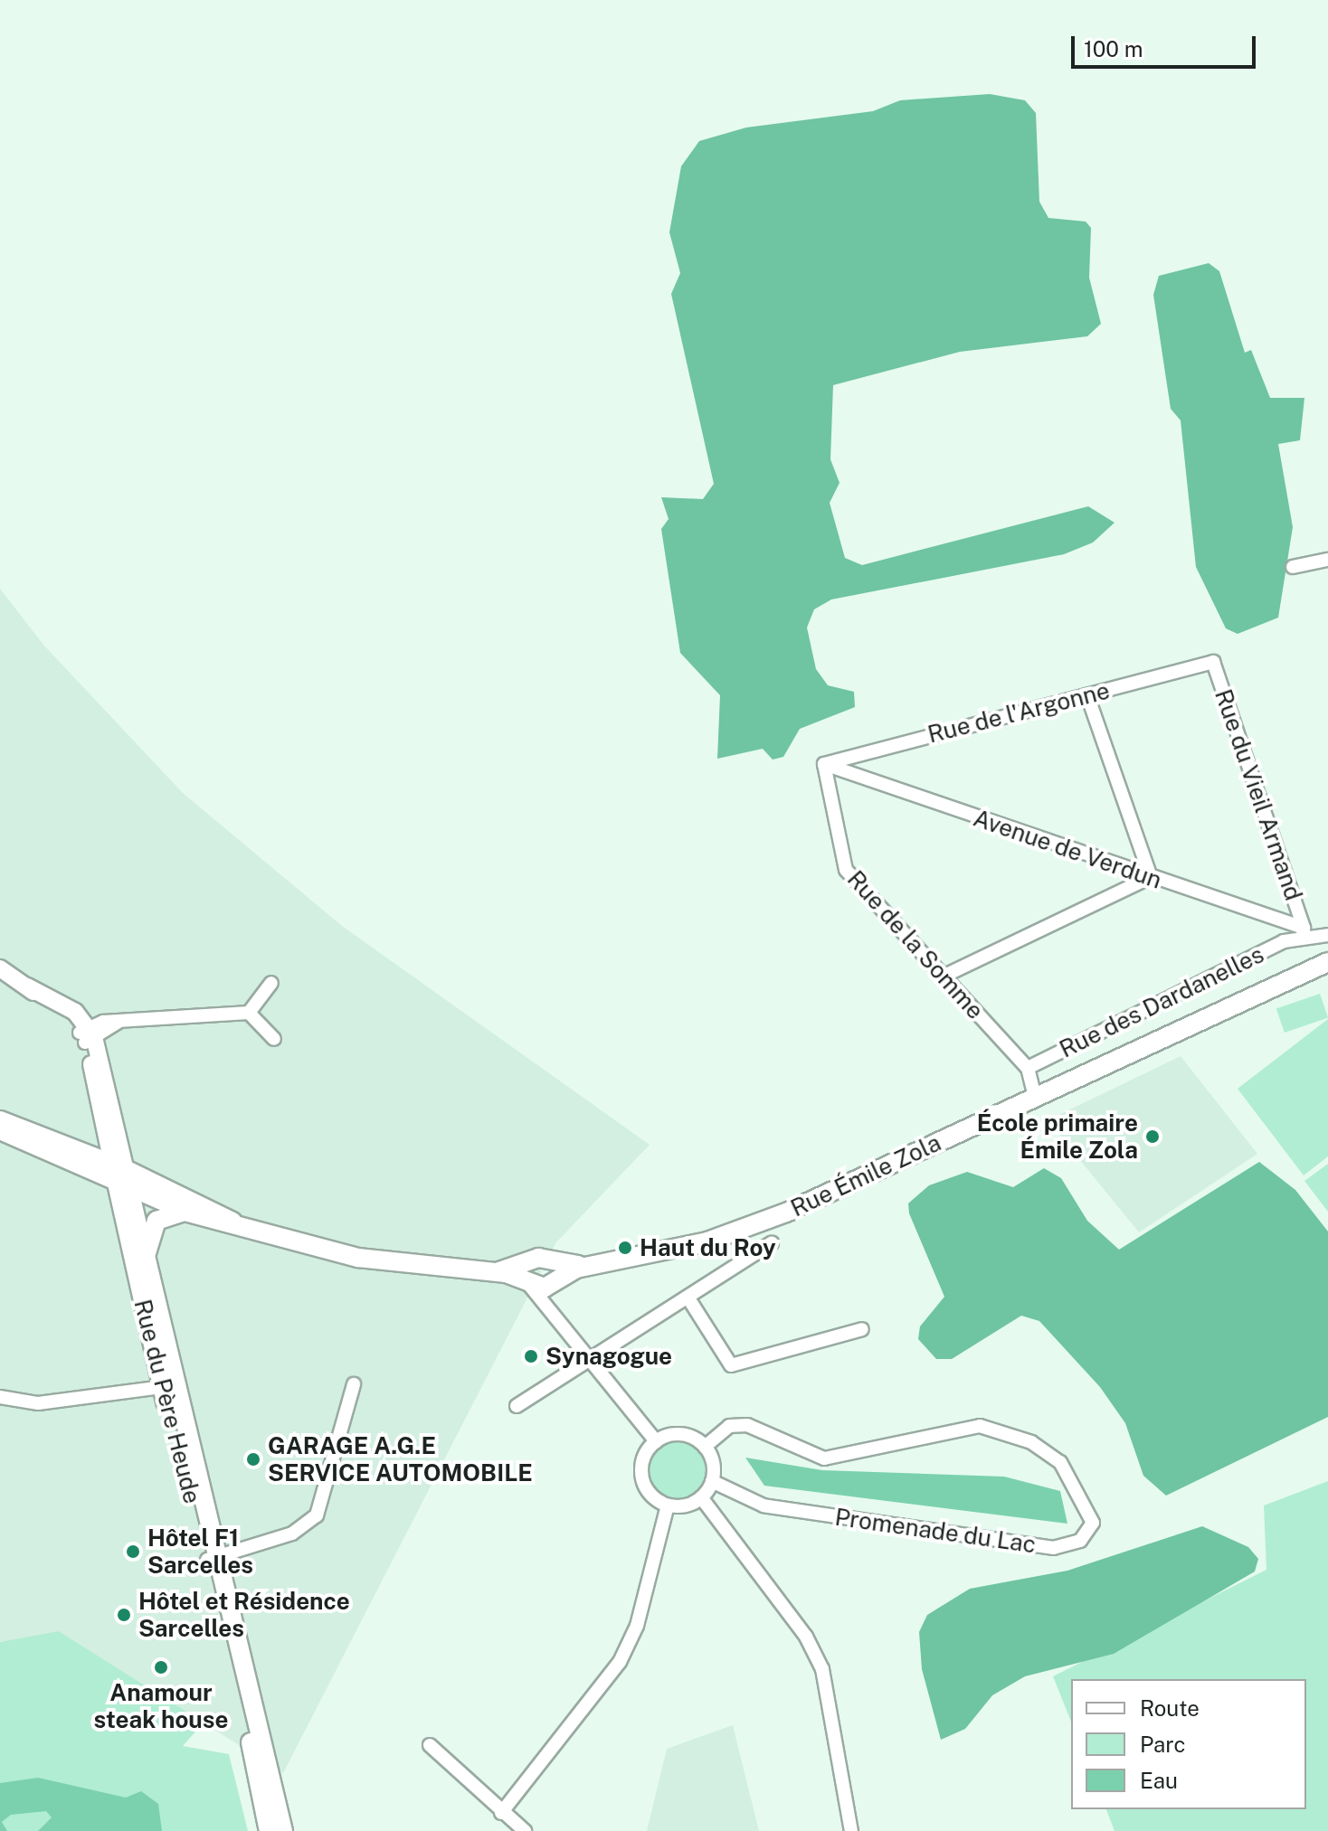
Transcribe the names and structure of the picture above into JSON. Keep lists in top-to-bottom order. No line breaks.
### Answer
{"streets":{"main road":["Rue Émile Zola","Rue du Père Heude"],"street":["Rue de l'Argonne","Rue du Vieil Armand","Avenue de Verdun","Rue de la Somme","Rue des Dardanelles","Promenade du Lac"]},"crossings":[["Rue de l'Argonne","Rue du Vieil Armand"],["Rue de l'Argonne","Avenue de Verdun"],["Rue de l'Argonne","Rue de la Somme"],["Rue du Vieil Armand","Avenue de Verdun"],["Rue du Vieil Armand","Rue des Dardanelles"],["Avenue de Verdun","Rue de la Somme"],["Avenue de Verdun","Rue des Dardanelles"],["Rue de la Somme","Rue des Dardanelles"]],"places":["École primaire Émile Zola","Haut du Roy","Synagogue","GARAGE A.G.E SERVICE AUTOMOBILE","Hôtel F1 Sarcelles","Hôtel et Résidence Sarcelles","Anamour steak house"],"legend":["Route","Parc","Eau"],"scale_bar":"100 m"}
